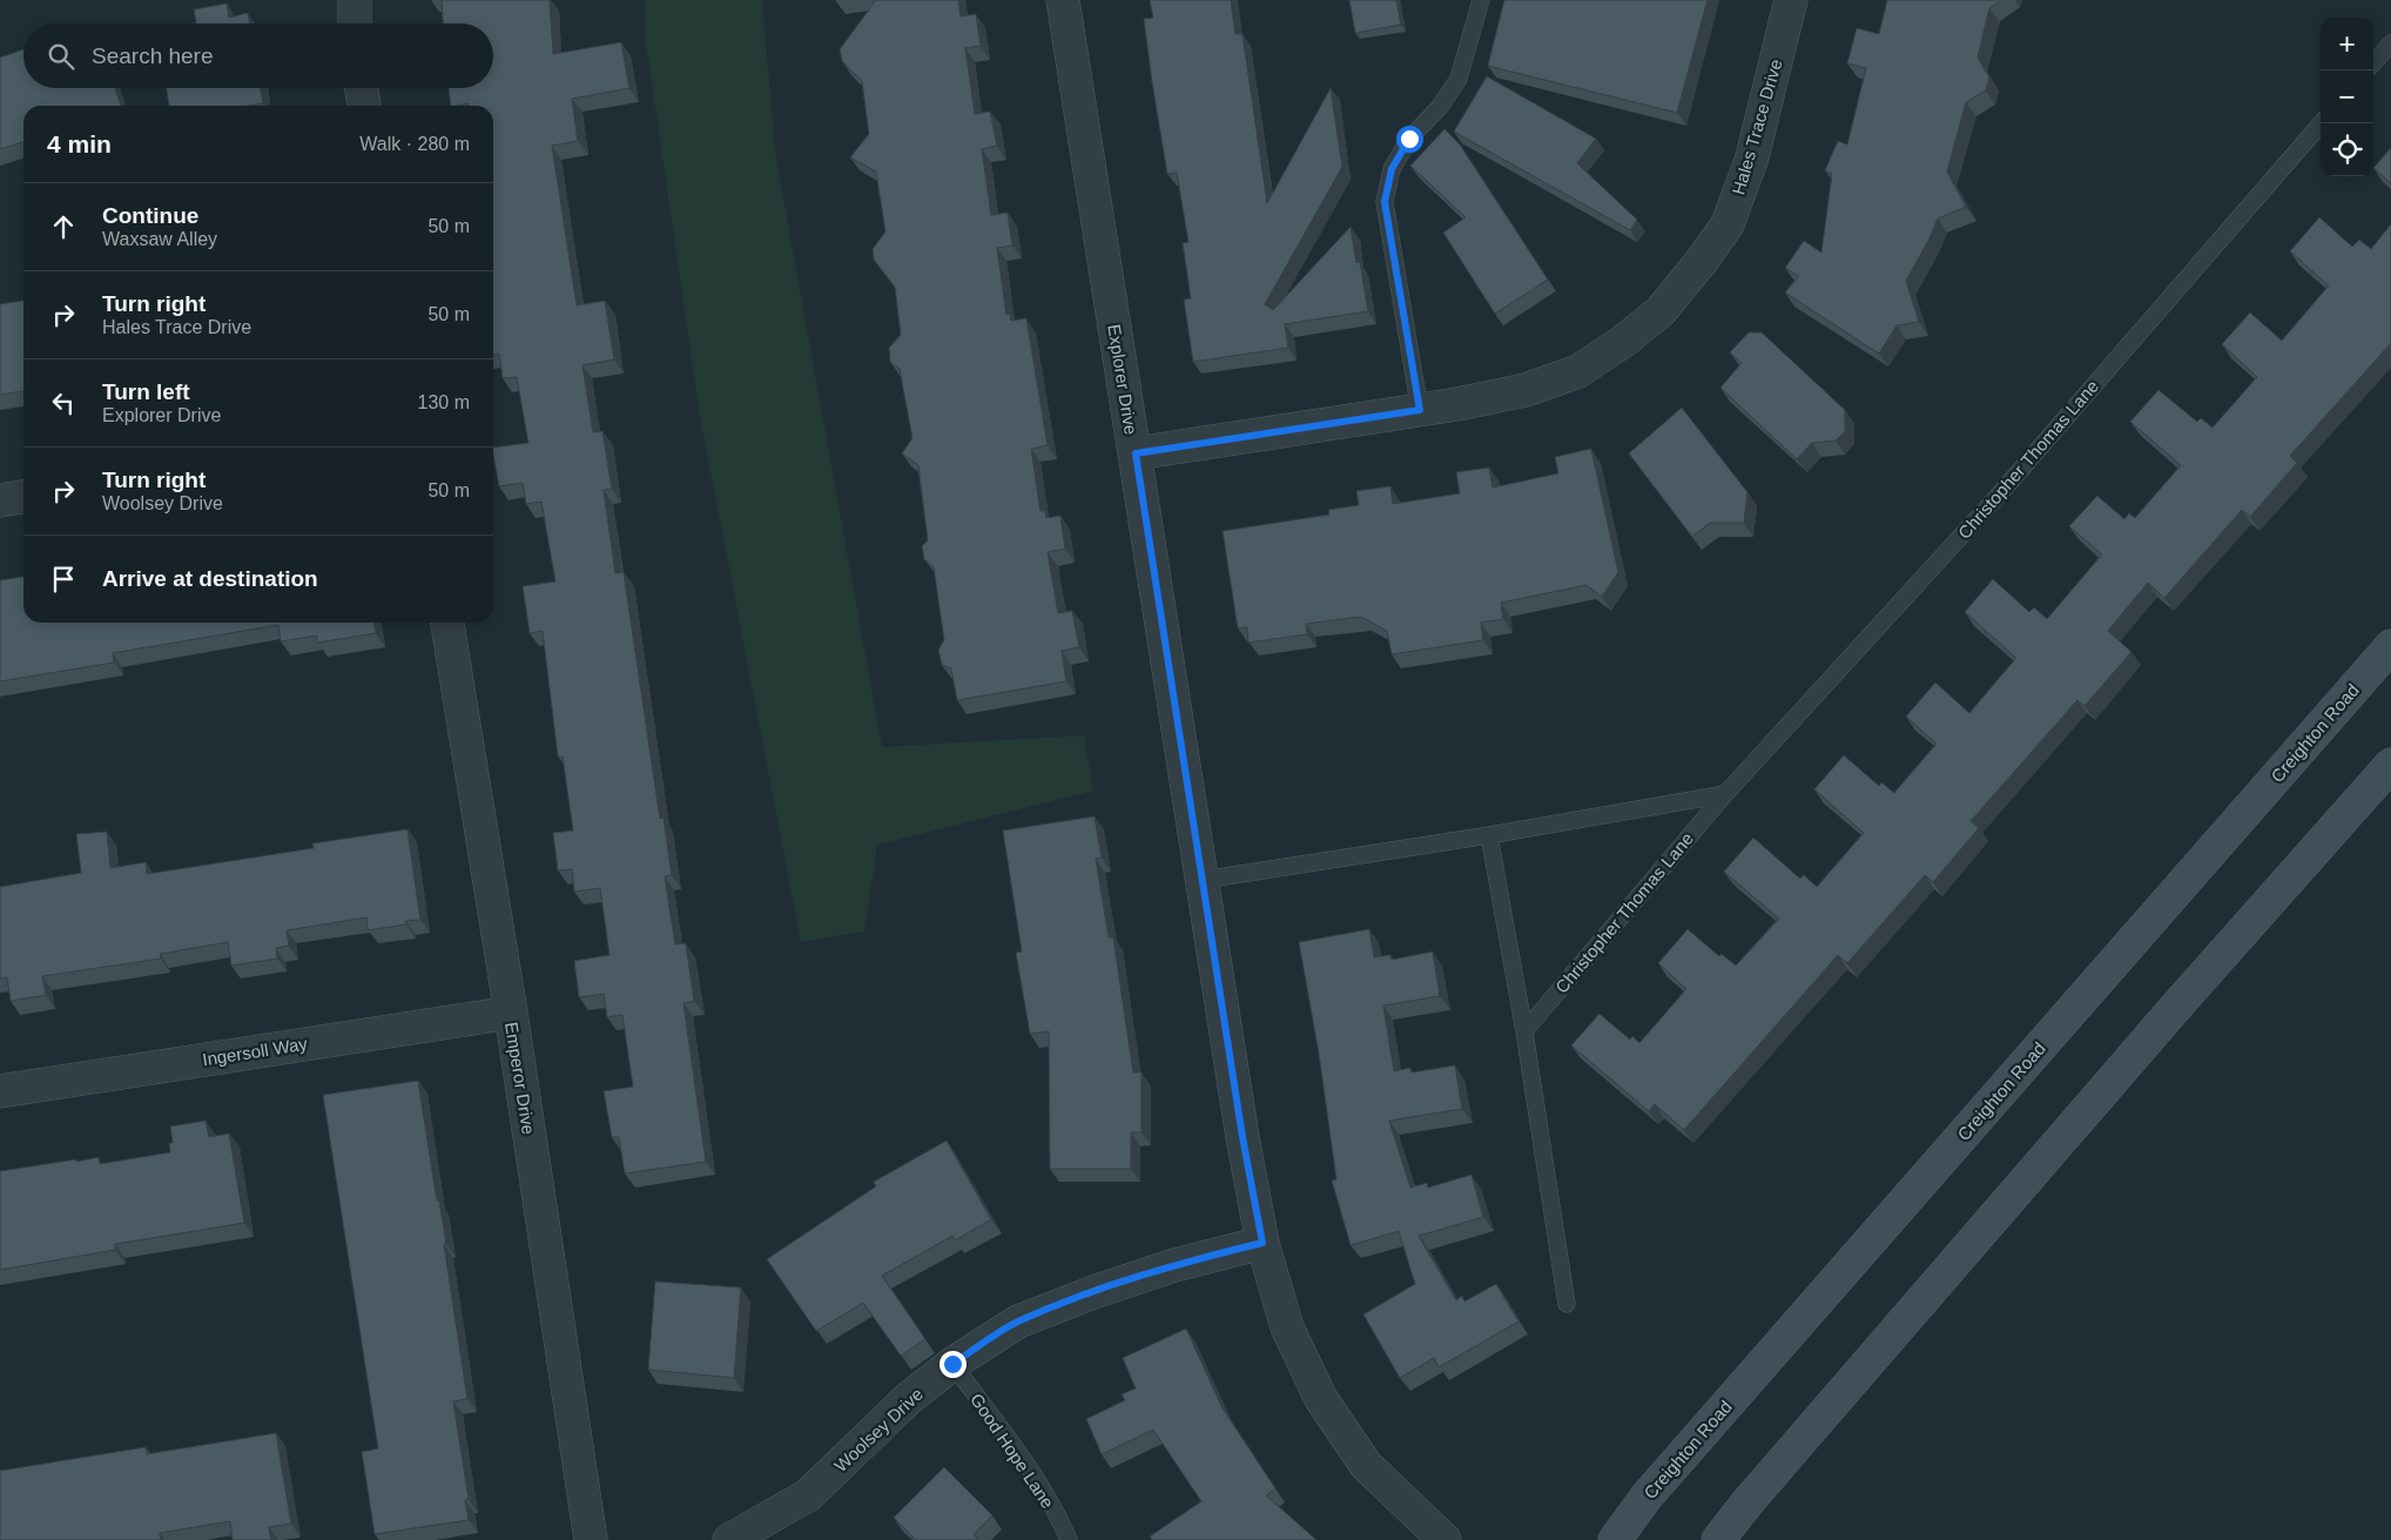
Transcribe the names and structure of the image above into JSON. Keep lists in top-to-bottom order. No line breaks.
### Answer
{"streets":{"street":["Hales Trace Drive","Explorer Drive","Creighton Road","Ingersoll Way","Emperor Drive","Woolsey Drive"],"lane":["Christopher Thomas Lane","Good Hope Lane"]},"crossings":[["Hales Trace Drive","Explorer Drive"],["Explorer Drive","Christopher Thomas Lane"],["Explorer Drive","Woolsey Drive"],["Ingersoll Way","Emperor Drive"],["Woolsey Drive","Good Hope Lane"]],"page":{"map_buttons":["+","−"],"search":"Search here","heading":["4 min","Walk · 280 m"],"list":[["Continue","Waxsaw Alley","50 m"],["Turn right","Hales Trace Drive","50 m"],["Turn left","Explorer Drive","130 m"],["Turn right","Woolsey Drive","50 m"],"Arrive at destination"]}}
